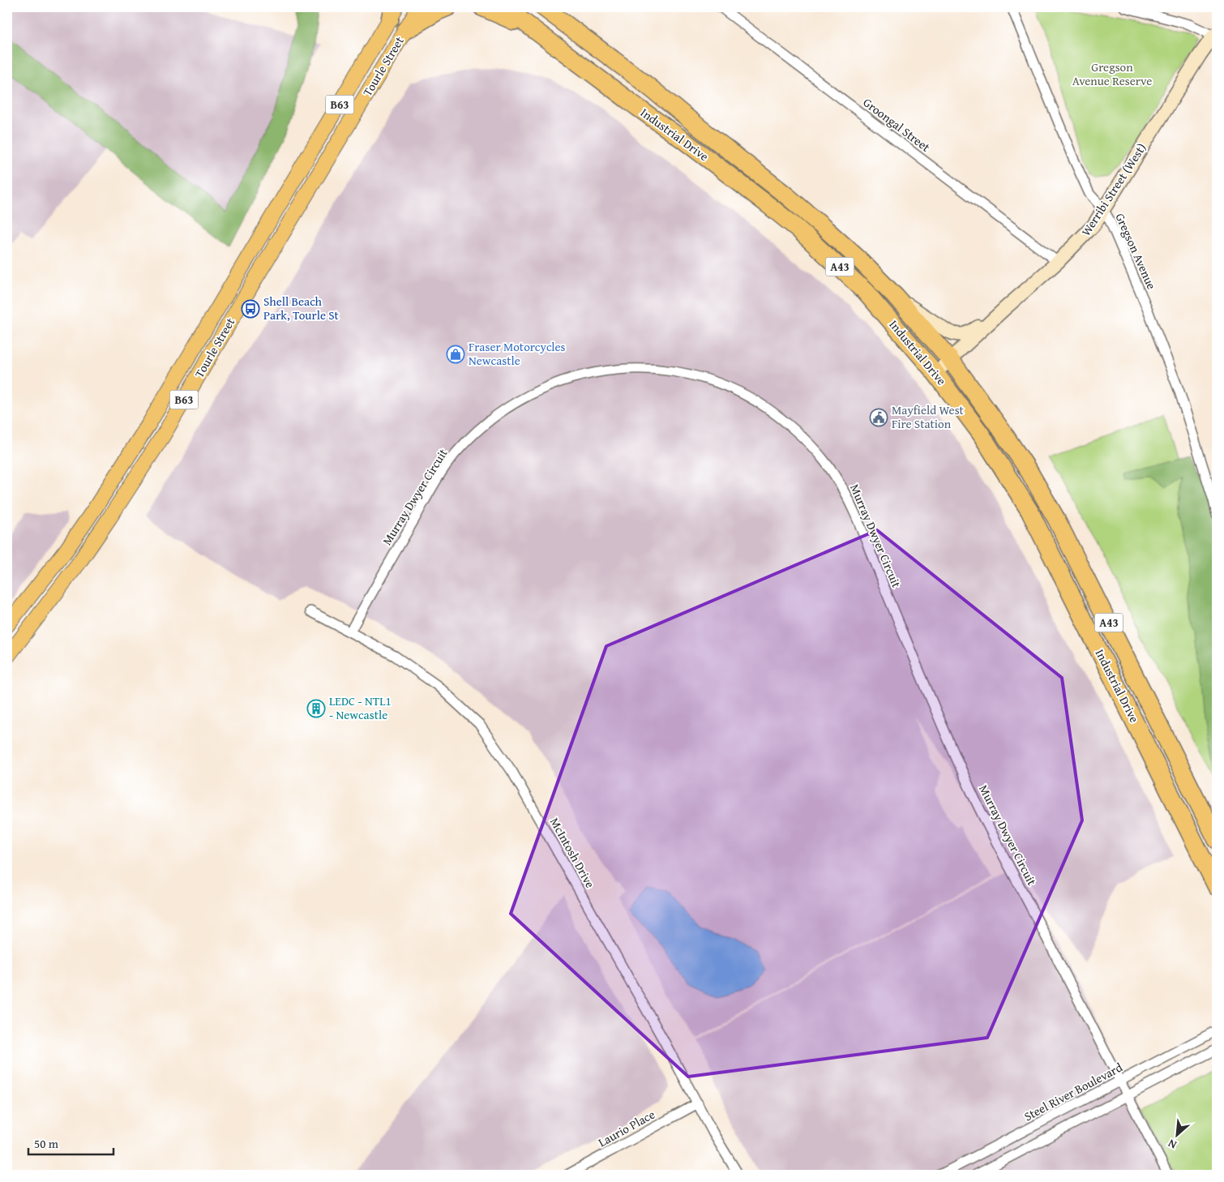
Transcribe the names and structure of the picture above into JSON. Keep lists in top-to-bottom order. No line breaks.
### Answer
{"streets":{"highway":["Industrial Drive","A43"],"main road":["Tourle Street","B63","Werribi Street (West)"],"street":["Groongal Street","Gregson Avenue","Murray Dwyer Circuit","McIntosh Drive","Steel River Boulevard","Laurio Place"]},"crossings":[["Groongal Street","Werribi Street (West)"],["Industrial Drive","Werribi Street (West)"],["Werribi Street (West)","Gregson Avenue"],["Murray Dwyer Circuit","McIntosh Drive"],["Murray Dwyer Circuit","Steel River Boulevard"],["McIntosh Drive","Laurio Place"]],"parks":["Gregson Avenue Reserve"],"places":{"bus stop":["Shell Beach Park, Tourle St"],"shop":["Fraser Motorcycles Newcastle"],"public building":["Mayfield West Fire Station"],"building":["LEDC - NTL1 - Newcastle"]},"scale_bar":"50 m","north":"bottom left"}
